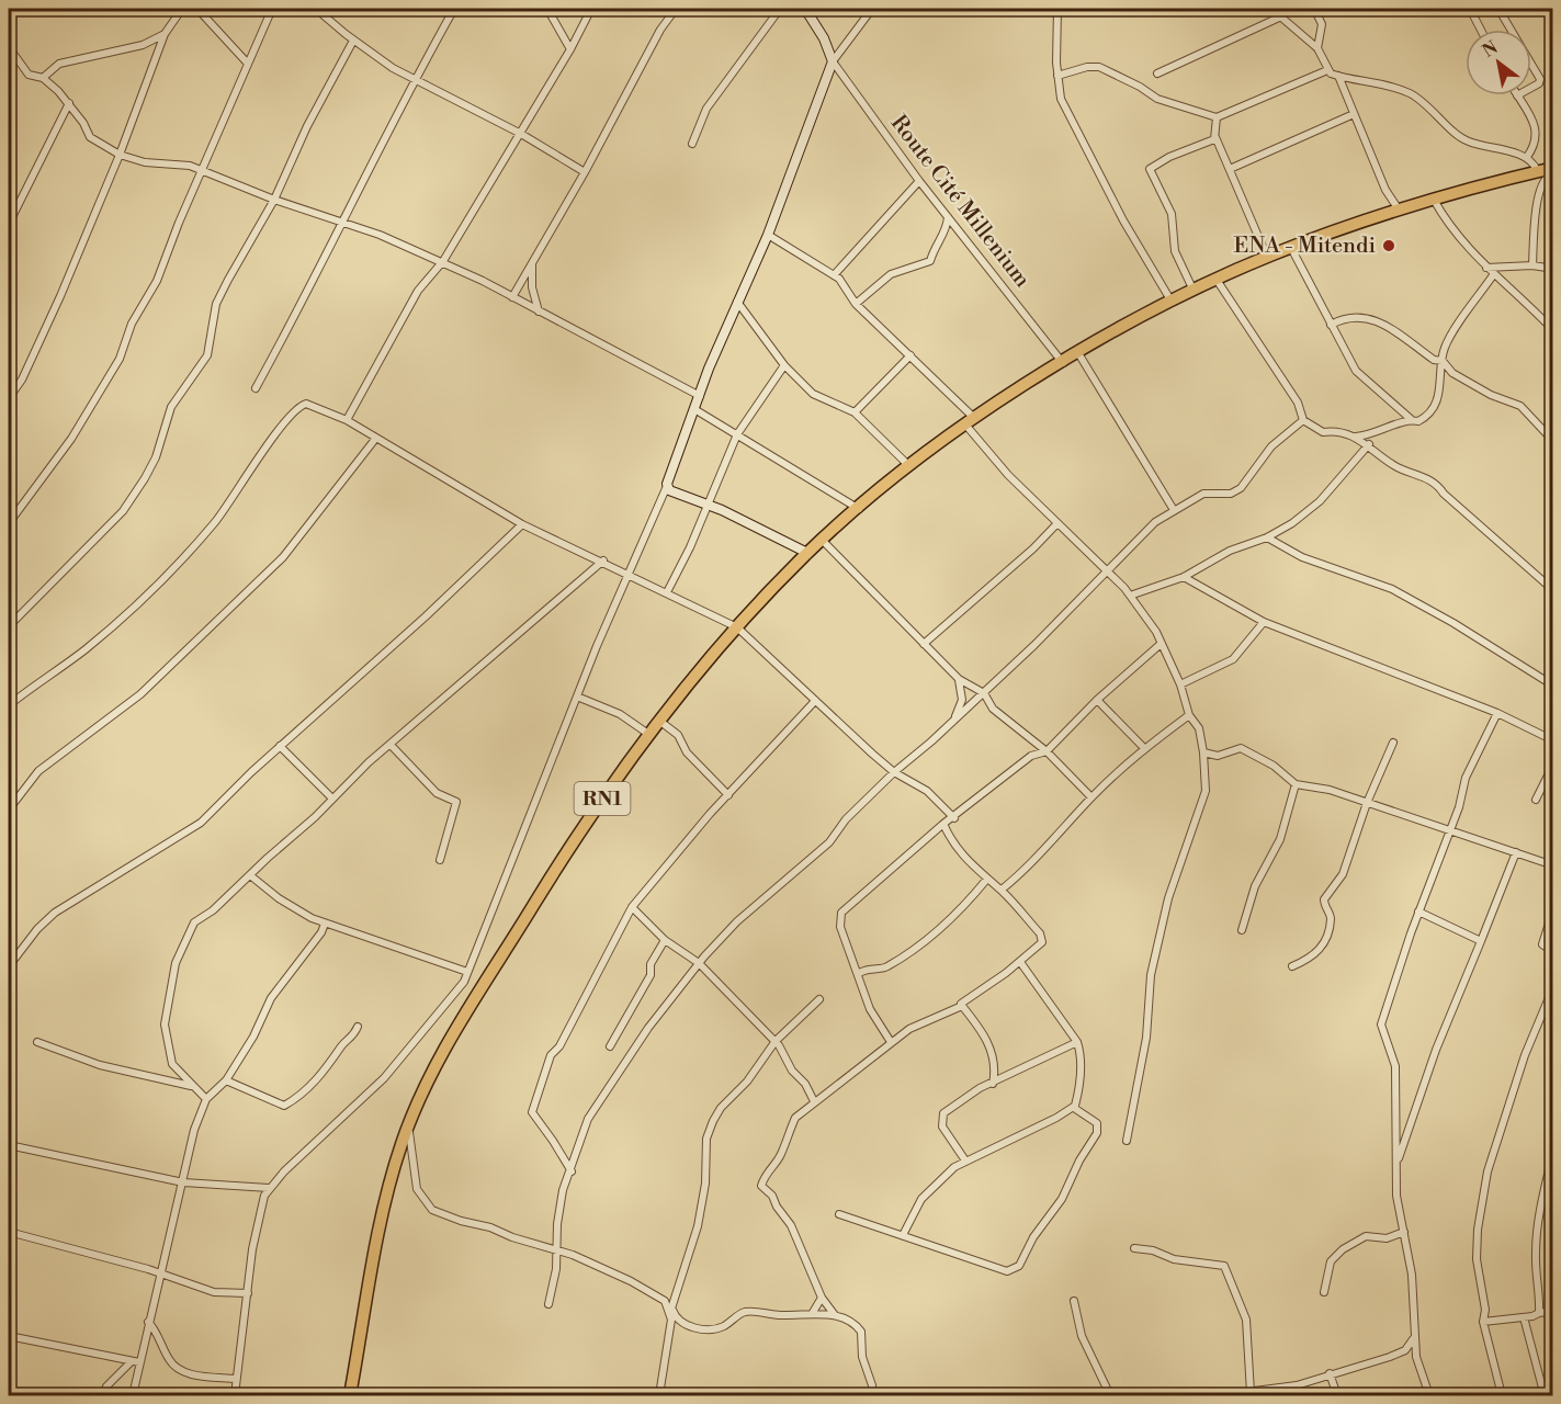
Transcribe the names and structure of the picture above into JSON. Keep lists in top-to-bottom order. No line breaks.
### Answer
{"streets":{"highway":["RN1"],"street":["Route Cité Millenium"]},"crossings":[["Route Cité Millenium","RN1"]],"places":["ENA - Mitendi"],"north":"top left"}
